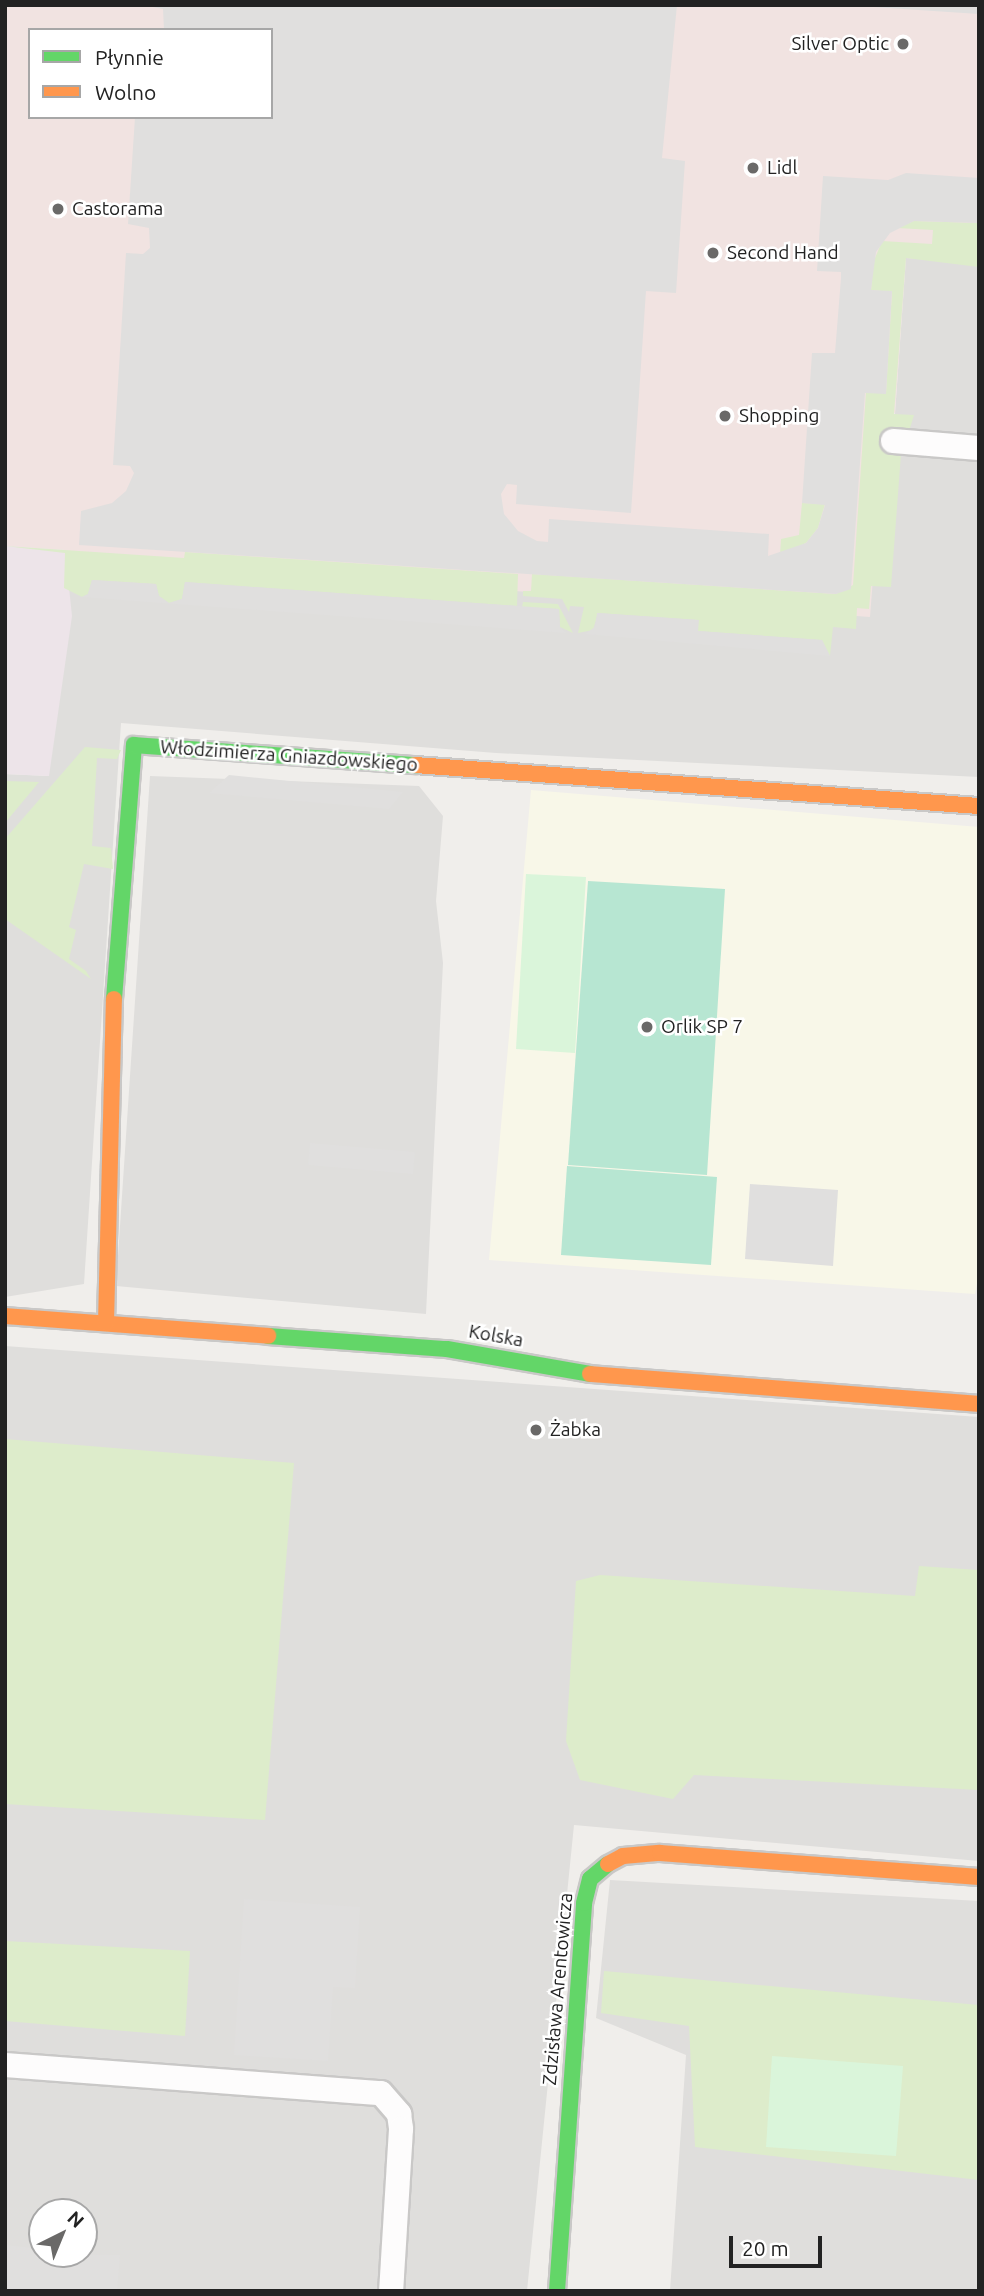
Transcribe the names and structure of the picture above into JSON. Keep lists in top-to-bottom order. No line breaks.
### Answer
{"streets":{"street":["Włodzimierza Gniazdowskiego","Kolska","Zdzisława Arentowicza"]},"crossings":[["Włodzimierza Gniazdowskiego","Kolska"]],"places":["Silver Optic","Lidl","Castorama","Second Hand","Shopping","Orlik SP 7","Żabka"],"legend":["Płynnie","Wolno"],"scale_bar":"20 m","north":"top right"}
